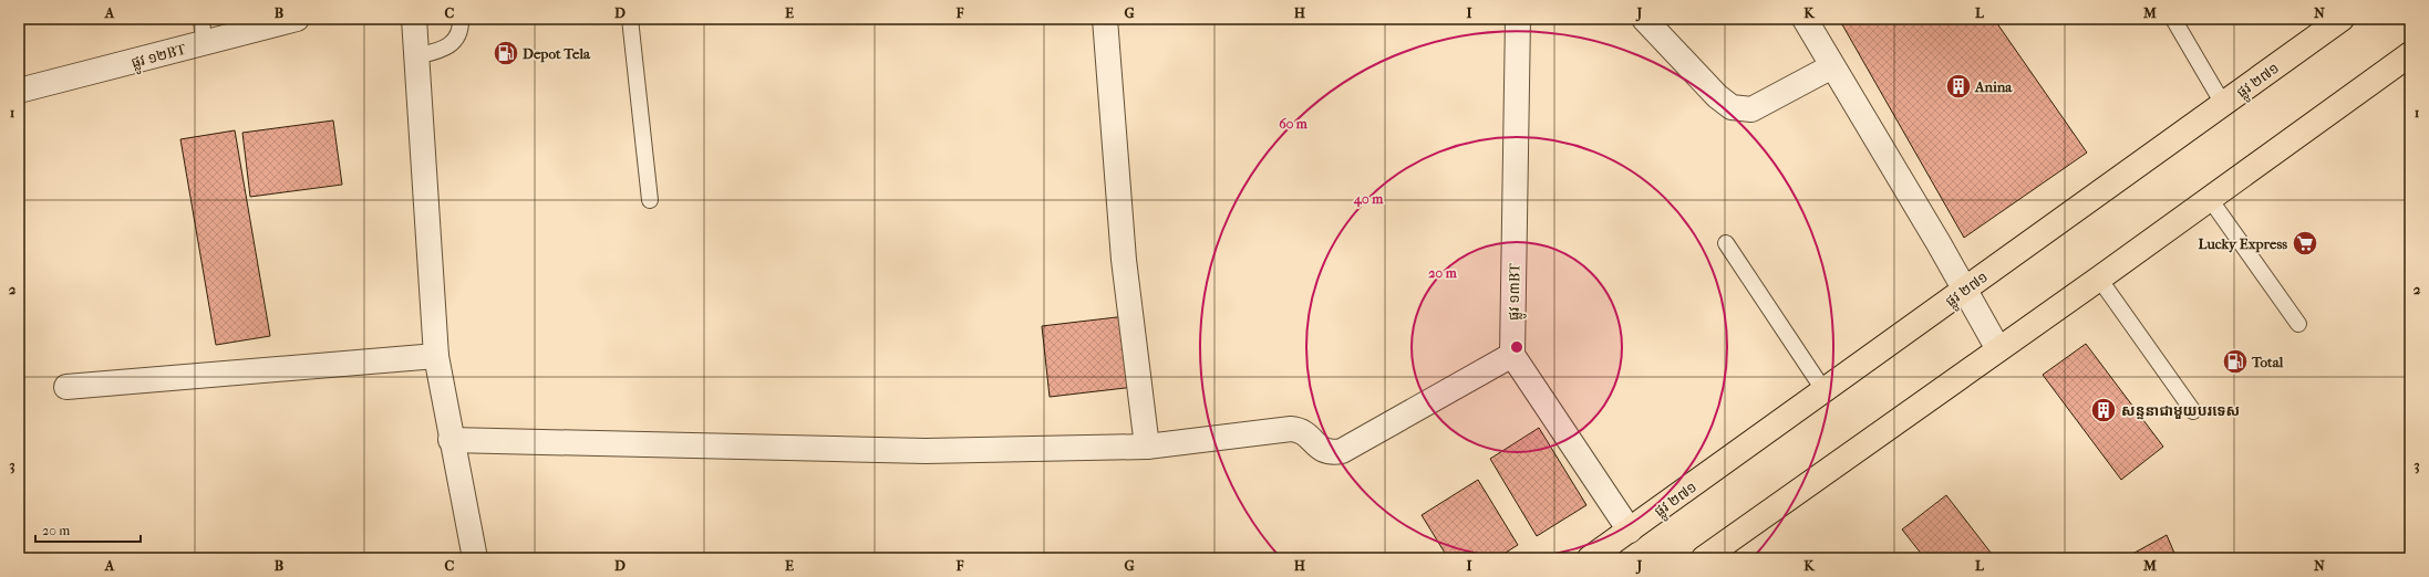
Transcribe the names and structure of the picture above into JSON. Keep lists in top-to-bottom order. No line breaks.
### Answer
{"streets":{"main road":["ផ្លូវ ២៧១"],"street":["ផ្លូវ ១២BT","ផ្លូវ ១៣BT"]},"places":{"fuel station":["Depot Tela","Total"],"building":["Anina","សន្ទនាជាមួយបរទេស"],"supermarket":["Lucky Express"]},"scale_bar":"20 m","grid":{"columns":["A","B","C","D","E","F","G","H","I","J","K","L","M","N"],"rows":["1","2","3"]},"rings":["60 m","40 m","20 m"]}
